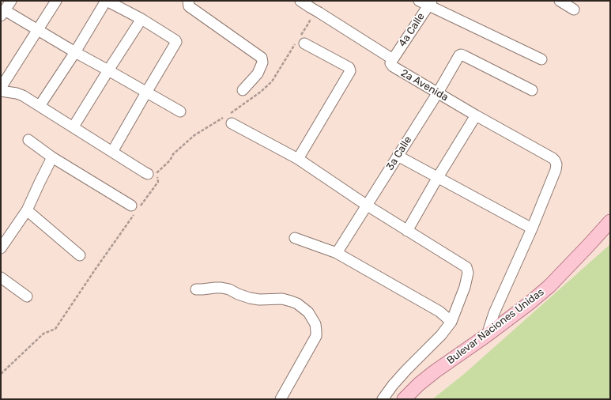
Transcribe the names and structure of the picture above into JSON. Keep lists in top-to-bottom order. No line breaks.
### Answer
{"streets":{"main road":["Bulevar Naciones Unidas"],"street":["4a Calle","2a Avenida","3a Calle"]},"crossings":[["4a Calle","2a Avenida"],["2a Avenida","3a Calle"]]}
